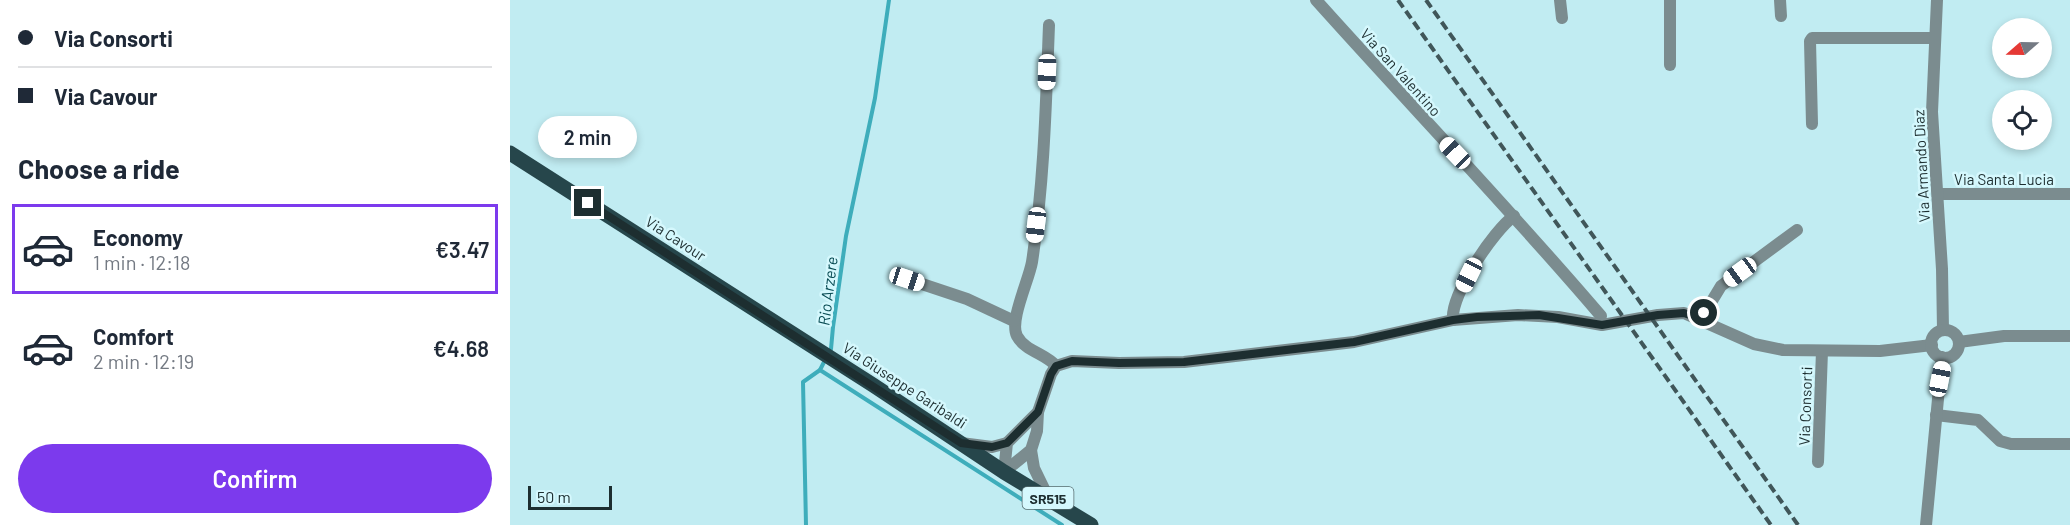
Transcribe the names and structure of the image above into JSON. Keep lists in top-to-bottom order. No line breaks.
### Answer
{"streets":{"main road":["Via Cavour","Via Giuseppe Garibaldi","SR515"],"street":["Via San Valentino","Via Armando Diaz","Via Santa Lucia","Via Consorti"]},"crossings":[["Via Armando Diaz","Via Santa Lucia"],["Via Armando Diaz","Via Consorti"],["Via Cavour","Via Giuseppe Garibaldi"]],"water":["Rio Arzere"],"scale_bar":"50 m","north":"left","page":{"banner":["Via Consorti","Via Cavour"],"bubble":"2 min","heading":"Choose a ride","list":[{"name":"Economy","note":"1 min · 12:18","value":"€3.47"},{"name":"Comfort","note":"2 min · 12:19","value":"€4.68"}],"buttons":"Confirm","scale":"50 m"}}
